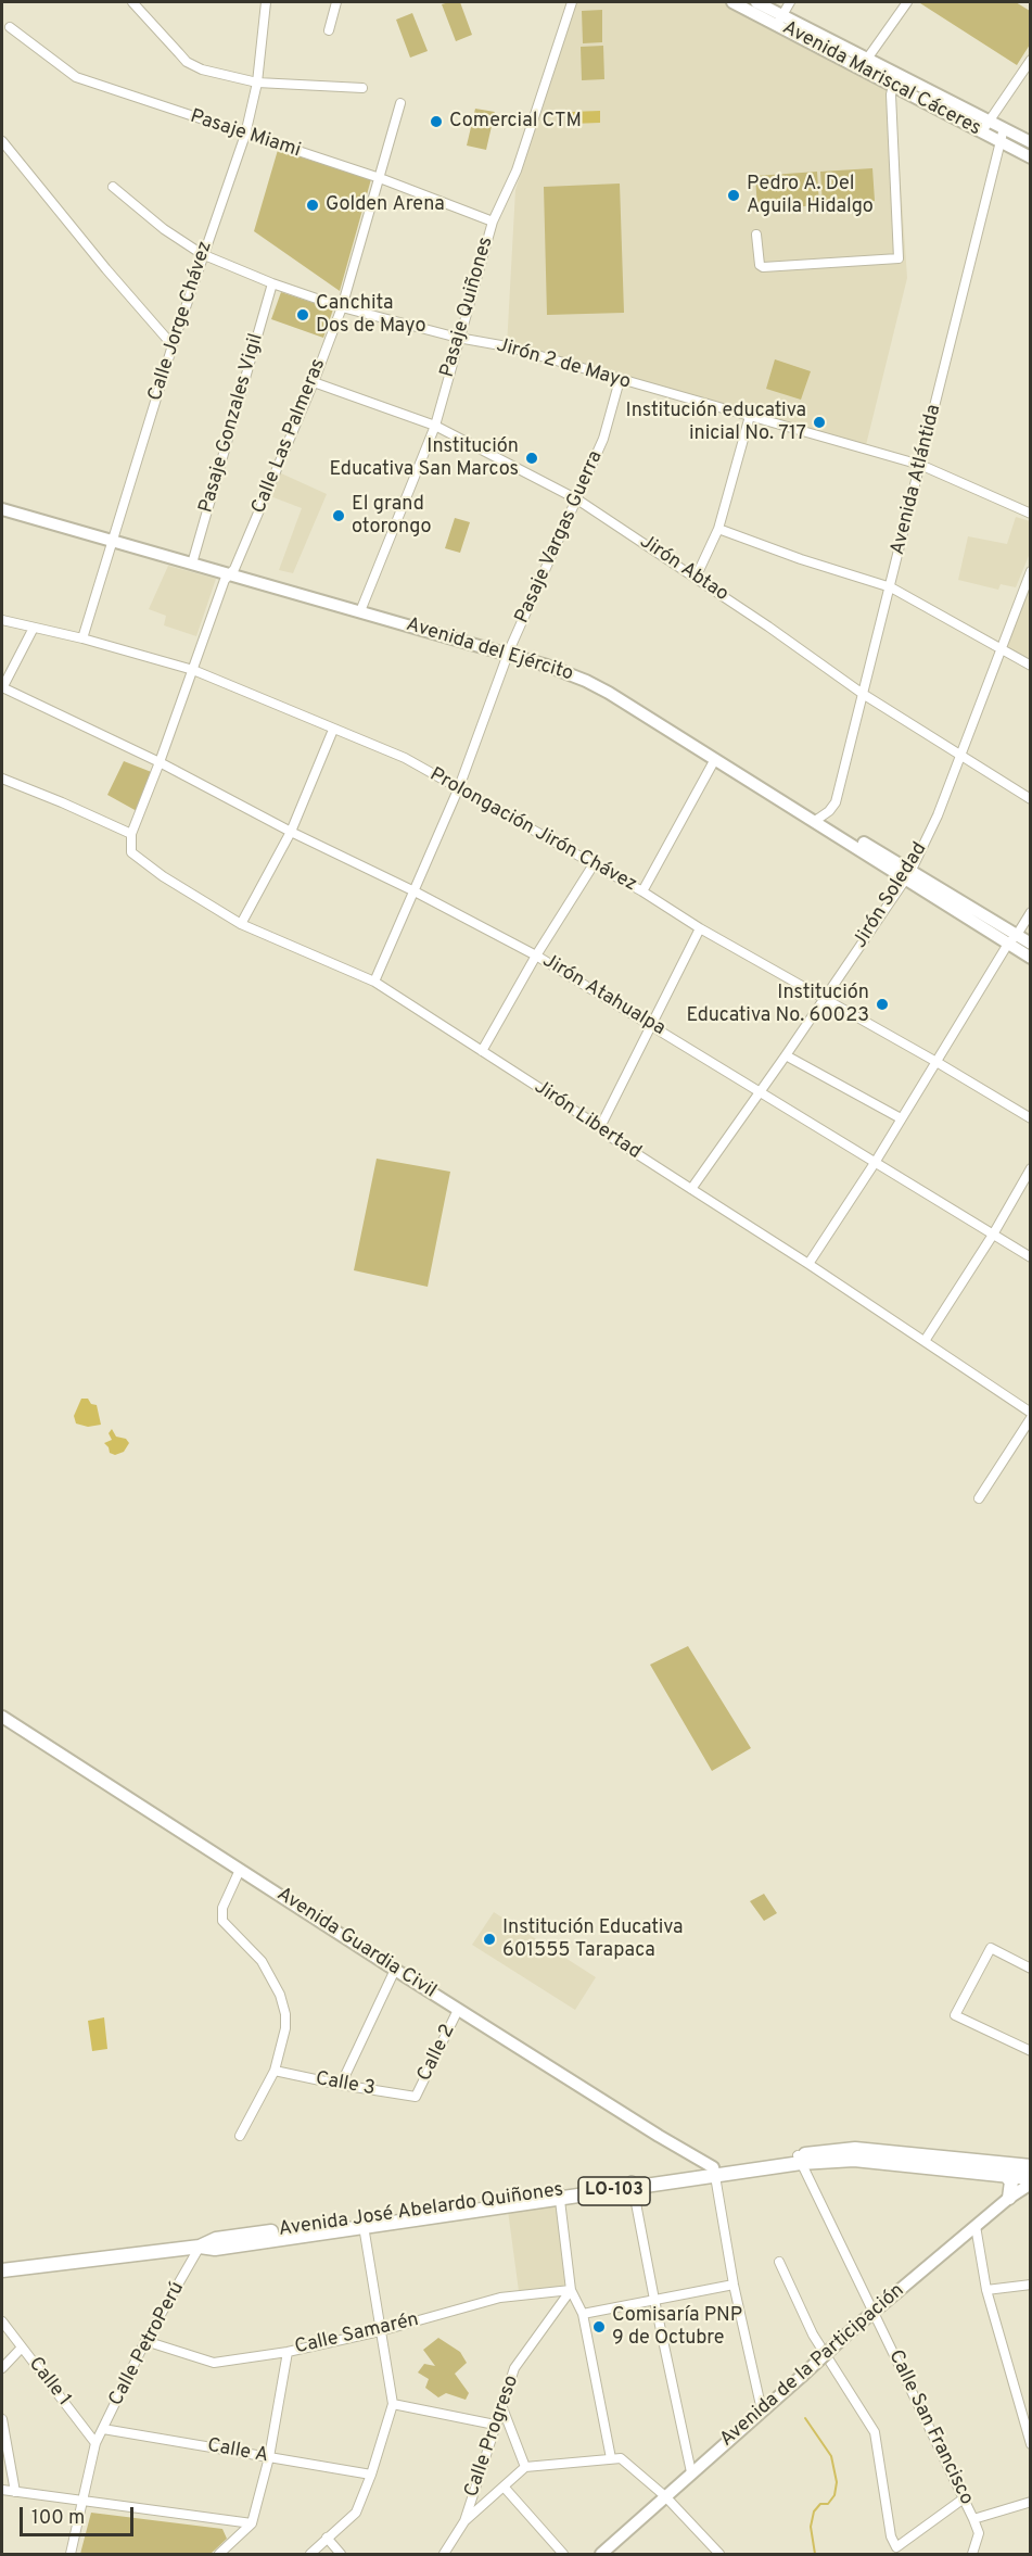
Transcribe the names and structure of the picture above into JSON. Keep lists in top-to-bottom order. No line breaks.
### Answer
{"streets":{"main road":["Avenida Mariscal Cáceres","Avenida del Ejército","Avenida Guardia Civil","LO-103","Avenida José Abelardo Quiñones","Avenida de la Participación"],"street":["Pasaje Miami","Pasaje Quiñones","Calle Jorge Chávez","Jirón 2 de Mayo","Pasaje Gonzales Vigil","Calle Las Palmeras","Avenida Atlántida","Pasaje Vargas Guerra","Jirón Abtao","Prolongación Jirón Chávez","Jirón Soledad","Jirón Atahualpa","Jirón Libertad","Calle 2","Calle 3","Calle Samarén","Calle PetroPerú","Calle 1","Calle San Francisco","Calle Progreso","Calle A"]},"crossings":[["Avenida Mariscal Cáceres","Avenida Atlántida"],["Pasaje Miami","Pasaje Quiñones"],["Pasaje Miami","Calle Jorge Chávez"],["Pasaje Miami","Calle Las Palmeras"],["Pasaje Quiñones","Jirón 2 de Mayo"],["Pasaje Quiñones","Jirón Abtao"],["Pasaje Quiñones","Avenida del Ejército"],["Calle Jorge Chávez","Jirón 2 de Mayo"],["Calle Jorge Chávez","Avenida del Ejército"],["Calle Jorge Chávez","Prolongación Jirón Chávez"],["Jirón 2 de Mayo","Pasaje Gonzales Vigil"],["Jirón 2 de Mayo","Calle Las Palmeras"],["Jirón 2 de Mayo","Avenida Atlántida"],["Jirón 2 de Mayo","Pasaje Vargas Guerra"],["Pasaje Gonzales Vigil","Avenida del Ejército"],["Calle Las Palmeras","Jirón Abtao"],["Calle Las Palmeras","Avenida del Ejército"],["Calle Las Palmeras","Prolongación Jirón Chávez"],["Calle Las Palmeras","Jirón Atahualpa"],["Calle Las Palmeras","Jirón Libertad"],["Avenida Atlántida","Jirón Abtao"],["Avenida Atlántida","Avenida del Ejército"],["Pasaje Vargas Guerra","Jirón Abtao"],["Pasaje Vargas Guerra","Avenida del Ejército"],["Pasaje Vargas Guerra","Prolongación Jirón Chávez"],["Pasaje Vargas Guerra","Jirón Atahualpa"],["Pasaje Vargas Guerra","Jirón Libertad"],["Jirón Abtao","Jirón Soledad"],["Avenida del Ejército","Jirón Soledad"],["Prolongación Jirón Chávez","Jirón Soledad"],["Jirón Soledad","Jirón Atahualpa"],["Jirón Soledad","Jirón Libertad"],["Avenida Guardia Civil","Calle 2"],["Avenida Guardia Civil","Avenida José Abelardo Quiñones"],["Calle 2","Calle 3"],["Avenida José Abelardo Quiñones","Calle PetroPerú"],["Avenida José Abelardo Quiñones","Calle San Francisco"],["Calle Samarén","Calle PetroPerú"],["Calle Samarén","Calle Progreso"],["Calle PetroPerú","Calle 1"],["Calle PetroPerú","Calle A"],["Avenida de la Participación","Calle San Francisco"]],"places":["Comercial CTM","Pedro A. Del Aguila Hidalgo","Golden Arena","Canchita Dos de Mayo","Institución educativa inicial No. 717","Institución Educativa San Marcos","El grand otorongo","Institución Educativa No. 60023","Institución Educativa 601555 Tarapaca","Comisaría PNP 9 de Octubre"],"scale_bar":"100 m"}
